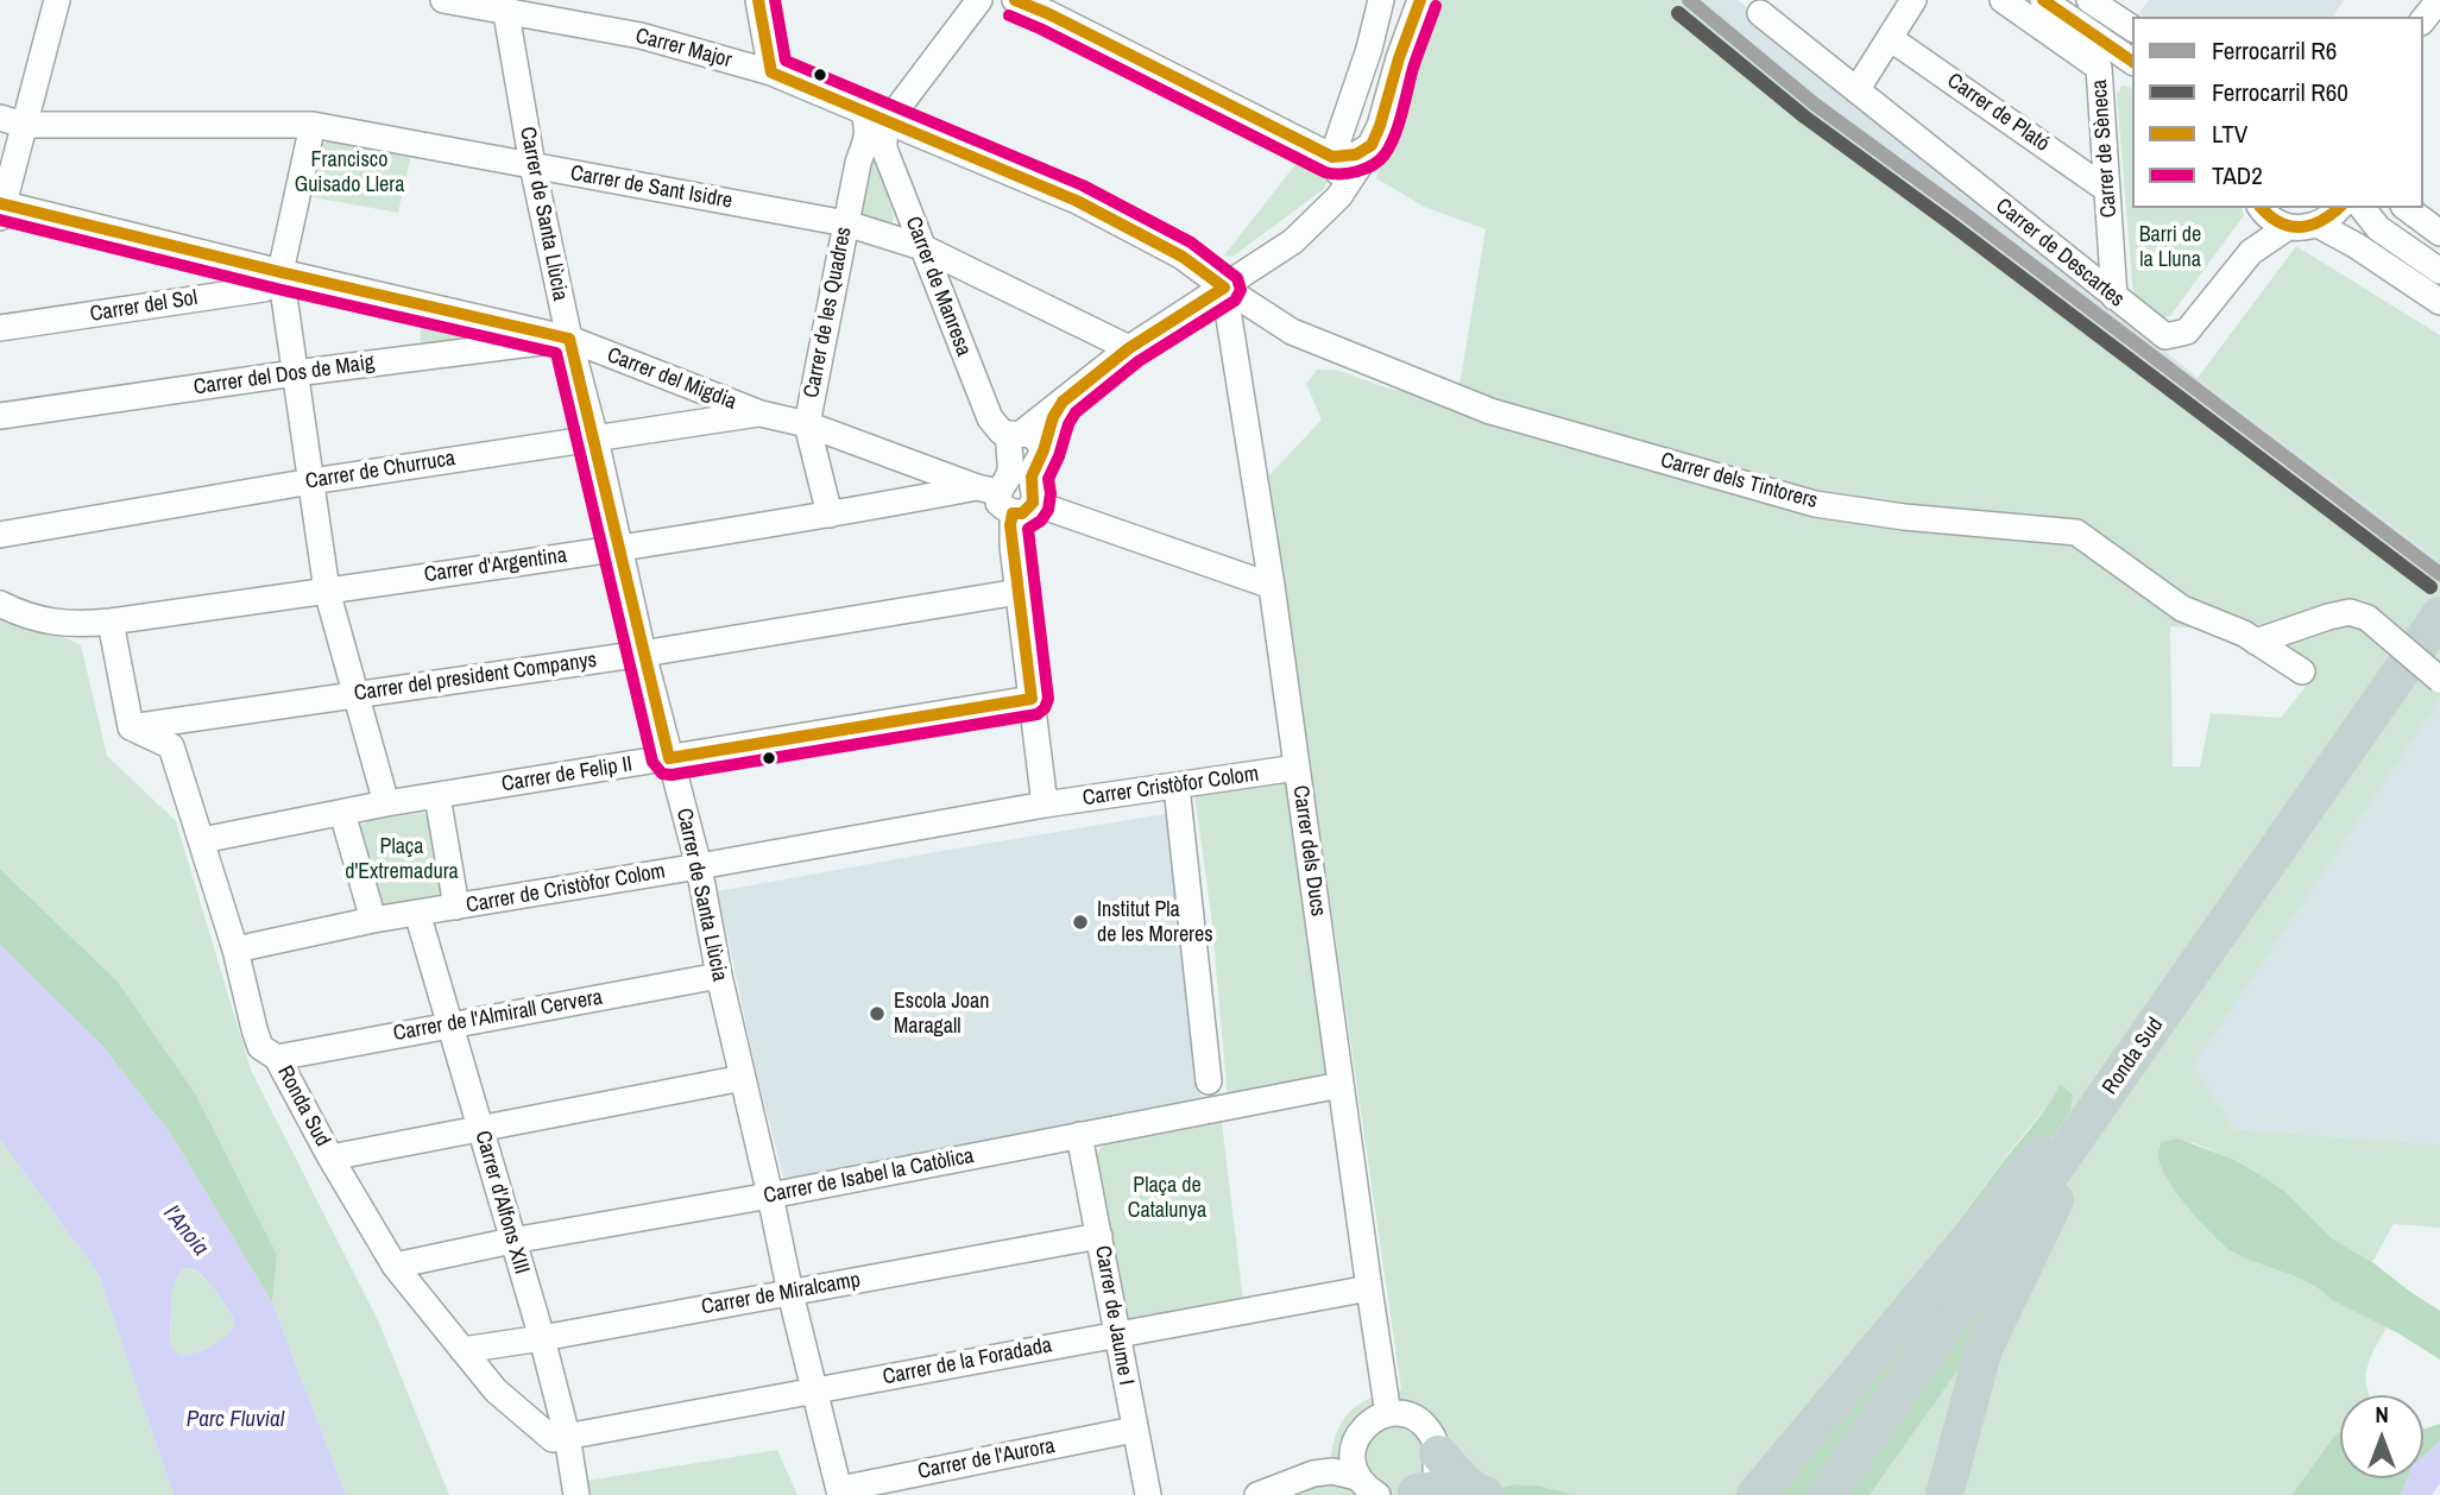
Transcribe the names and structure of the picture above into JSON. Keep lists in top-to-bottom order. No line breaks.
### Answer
{"streets":{"highway":["Ronda Sud"],"street":["Carrer Major","Carrer de Plató","Carrer de Sèneca","Carrer de Sant Isidre","Carrer de Santa Llùcia","Carrer de Descartes","Carrer de Manresa","Carrer del Sol","Carrer de les Quadres","Carrer del Dos de Maig","Carrer del Migdia","Carrer de Churruca","Carrer dels Tintorers","Carrer d'Argentina","Carrer del president Companys","Carrer de Felip II","Carrer Cristòfor Colom","Carrer dels Ducs","Carrer de Cristòfor Colom","Carrer de l'Almirall Cervera","Carrer de Isabel la Catòlica","Carrer d'Alfons XIII","Carrer de Miralcamp","Carrer de Jaume I","Carrer de la Foradada","Carrer de l'Aurora"]},"crossings":[["Carrer Major","Carrer de Santa Llùcia"],["Carrer Major","Carrer de Manresa"],["Carrer Major","Carrer de les Quadres"],["Carrer Major","Carrer dels Tintorers"],["Carrer Major","Carrer dels Ducs"],["Carrer de Plató","Carrer de Sèneca"],["Carrer de Sèneca","Carrer de Descartes"],["Carrer de Sant Isidre","Carrer de Santa Llùcia"],["Carrer de Sant Isidre","Carrer de Manresa"],["Carrer de Sant Isidre","Carrer de les Quadres"],["Carrer de Santa Llùcia","Carrer del Dos de Maig"],["Carrer de Santa Llùcia","Carrer del Migdia"],["Carrer de Santa Llùcia","Carrer de Churruca"],["Carrer de Santa Llùcia","Carrer d'Argentina"],["Carrer de Santa Llùcia","Carrer del president Companys"],["Carrer de Santa Llùcia","Carrer de Felip II"],["Carrer de Santa Llùcia","Carrer de Cristòfor Colom"],["Carrer de Santa Llùcia","Carrer de l'Almirall Cervera"],["Carrer de Santa Llùcia","Carrer de Isabel la Catòlica"],["Carrer de Santa Llùcia","Carrer de Miralcamp"],["Carrer de Santa Llùcia","Carrer de la Foradada"],["Carrer de Santa Llùcia","Carrer de l'Aurora"],["Carrer de Manresa","Carrer de les Quadres"],["Carrer del Sol","Carrer del Migdia"],["Carrer de les Quadres","Carrer del Migdia"],["Carrer de les Quadres","Carrer d'Argentina"],["Carrer del Dos de Maig","Carrer del Migdia"],["Carrer del Migdia","Carrer de Churruca"],["Carrer del Migdia","Carrer d'Argentina"],["Carrer del Migdia","Carrer dels Ducs"],["Carrer dels Tintorers","Carrer dels Ducs"],["Carrer del president Companys","Ronda Sud"],["Carrer de Felip II","Ronda Sud"],["Carrer Cristòfor Colom","Carrer dels Ducs"],["Carrer Cristòfor Colom","Carrer de Cristòfor Colom"],["Carrer dels Ducs","Carrer de Isabel la Catòlica"],["Carrer dels Ducs","Carrer de la Foradada"],["Carrer de Cristòfor Colom","Ronda Sud"],["Carrer de Cristòfor Colom","Carrer d'Alfons XIII"],["Carrer de l'Almirall Cervera","Ronda Sud"],["Carrer de l'Almirall Cervera","Carrer d'Alfons XIII"],["Ronda Sud","Carrer de Isabel la Catòlica"],["Ronda Sud","Carrer d'Alfons XIII"],["Ronda Sud","Carrer de Miralcamp"],["Ronda Sud","Carrer de la Foradada"],["Carrer de Isabel la Catòlica","Carrer d'Alfons XIII"],["Carrer de Isabel la Catòlica","Carrer de Jaume I"],["Carrer d'Alfons XIII","Carrer de Miralcamp"],["Carrer d'Alfons XIII","Carrer de la Foradada"],["Carrer de Miralcamp","Carrer de Jaume I"],["Carrer de Jaume I","Carrer de la Foradada"],["Carrer de Jaume I","Carrer de l'Aurora"]],"water":["l'Anoia","Parc Fluvial"],"parks":["Francisco Guisado Llera","Barri de la Lluna","Plaça d'Extremadura","Plaça de Catalunya"],"places":["Institut Pla de les Moreres","Escola Joan Maragall"],"lines":["rail line R6","transit line LTV","transit line TAD2","rail line R60"],"legend":["Ferrocarril R6","Ferrocarril R60","LTV","TAD2"],"north":"top"}
